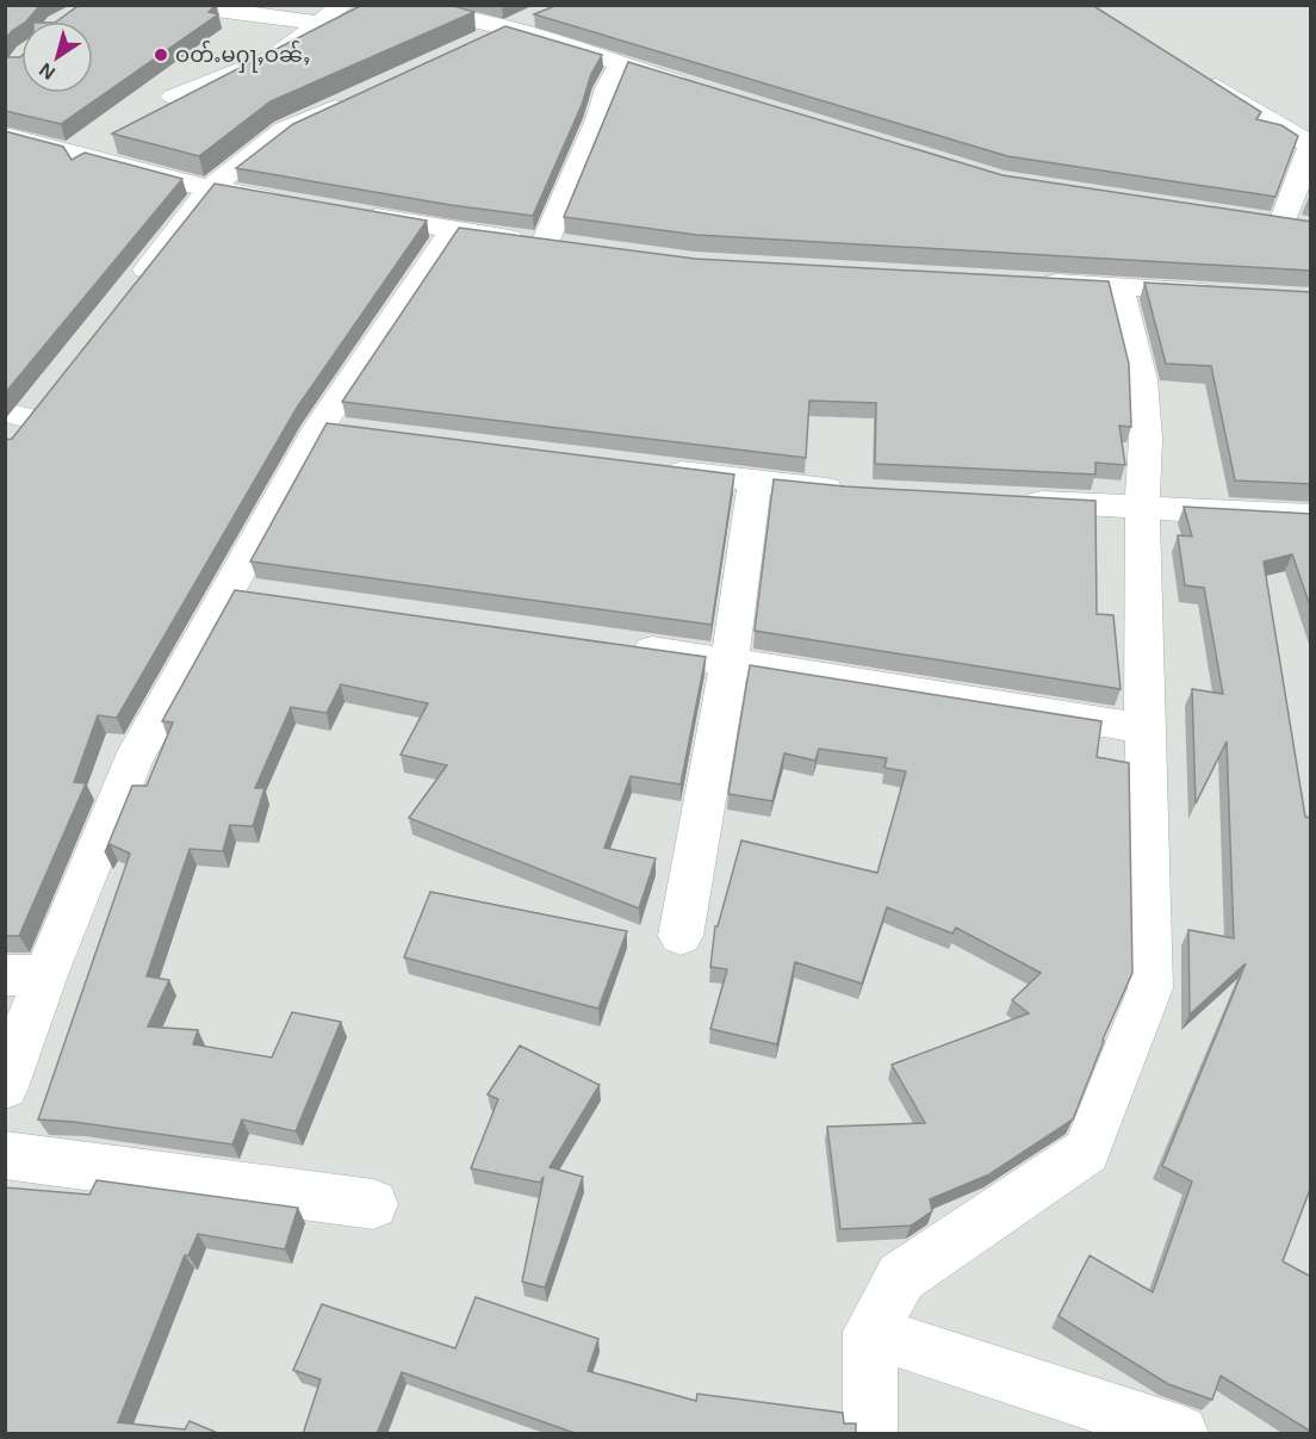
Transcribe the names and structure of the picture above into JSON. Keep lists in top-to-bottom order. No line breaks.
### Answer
{"places":["ဝတ်ႉမႁႃႇဝၼ်ႇ"],"north":"bottom left"}
